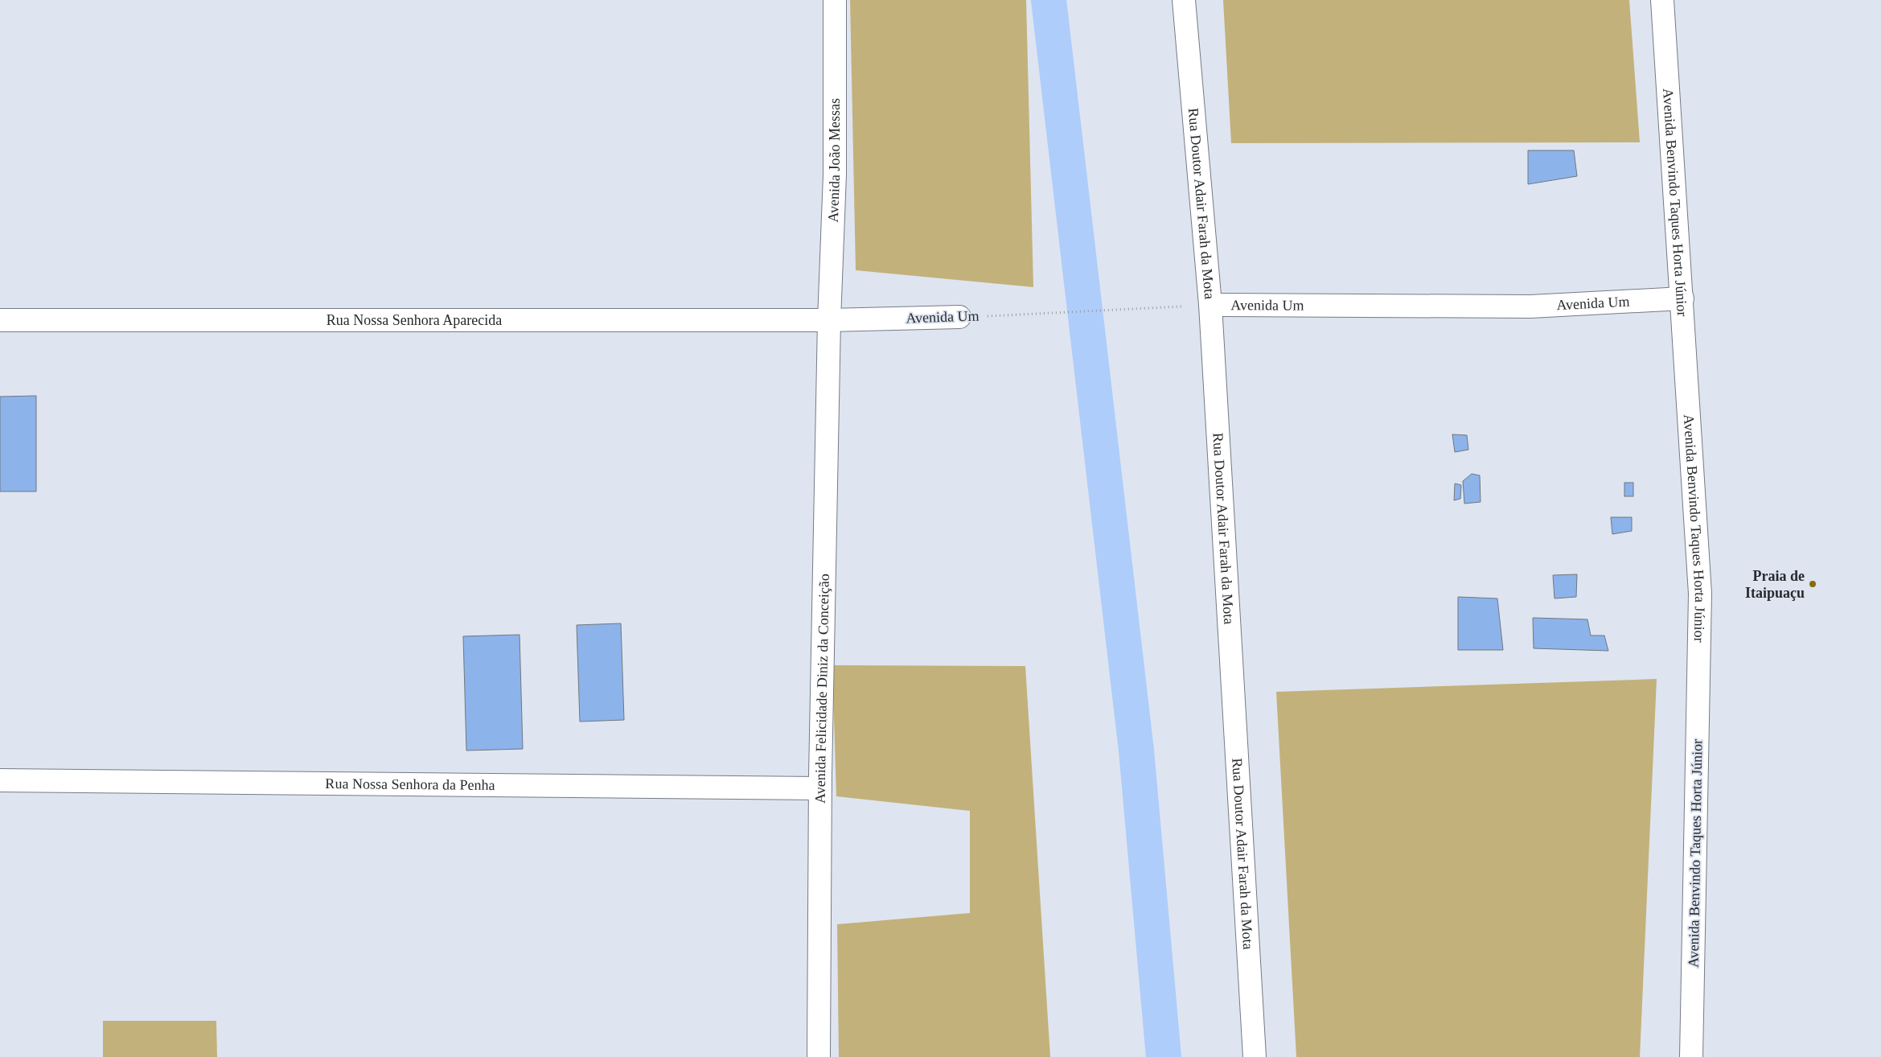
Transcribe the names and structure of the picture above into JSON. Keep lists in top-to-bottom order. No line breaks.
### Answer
{"streets":{"street":["Avenida João Messas","Avenida Benvindo Taques Horta Júnior","Rua Doutor Adair Farah da Mota","Avenida Um","Rua Nossa Senhora Aparecida","Avenida Felicidade Diniz da Conceição","Rua Nossa Senhora da Penha"]},"crossings":[["Avenida João Messas","Avenida Um"],["Avenida João Messas","Rua Nossa Senhora Aparecida"],["Avenida João Messas","Avenida Felicidade Diniz da Conceição"],["Avenida Benvindo Taques Horta Júnior","Avenida Um"],["Rua Doutor Adair Farah da Mota","Avenida Um"],["Avenida Um","Rua Nossa Senhora Aparecida"],["Avenida Um","Avenida Felicidade Diniz da Conceição"],["Rua Nossa Senhora Aparecida","Avenida Felicidade Diniz da Conceição"],["Avenida Felicidade Diniz da Conceição","Rua Nossa Senhora da Penha"]],"places":["Praia de Itaipuaçu"]}
